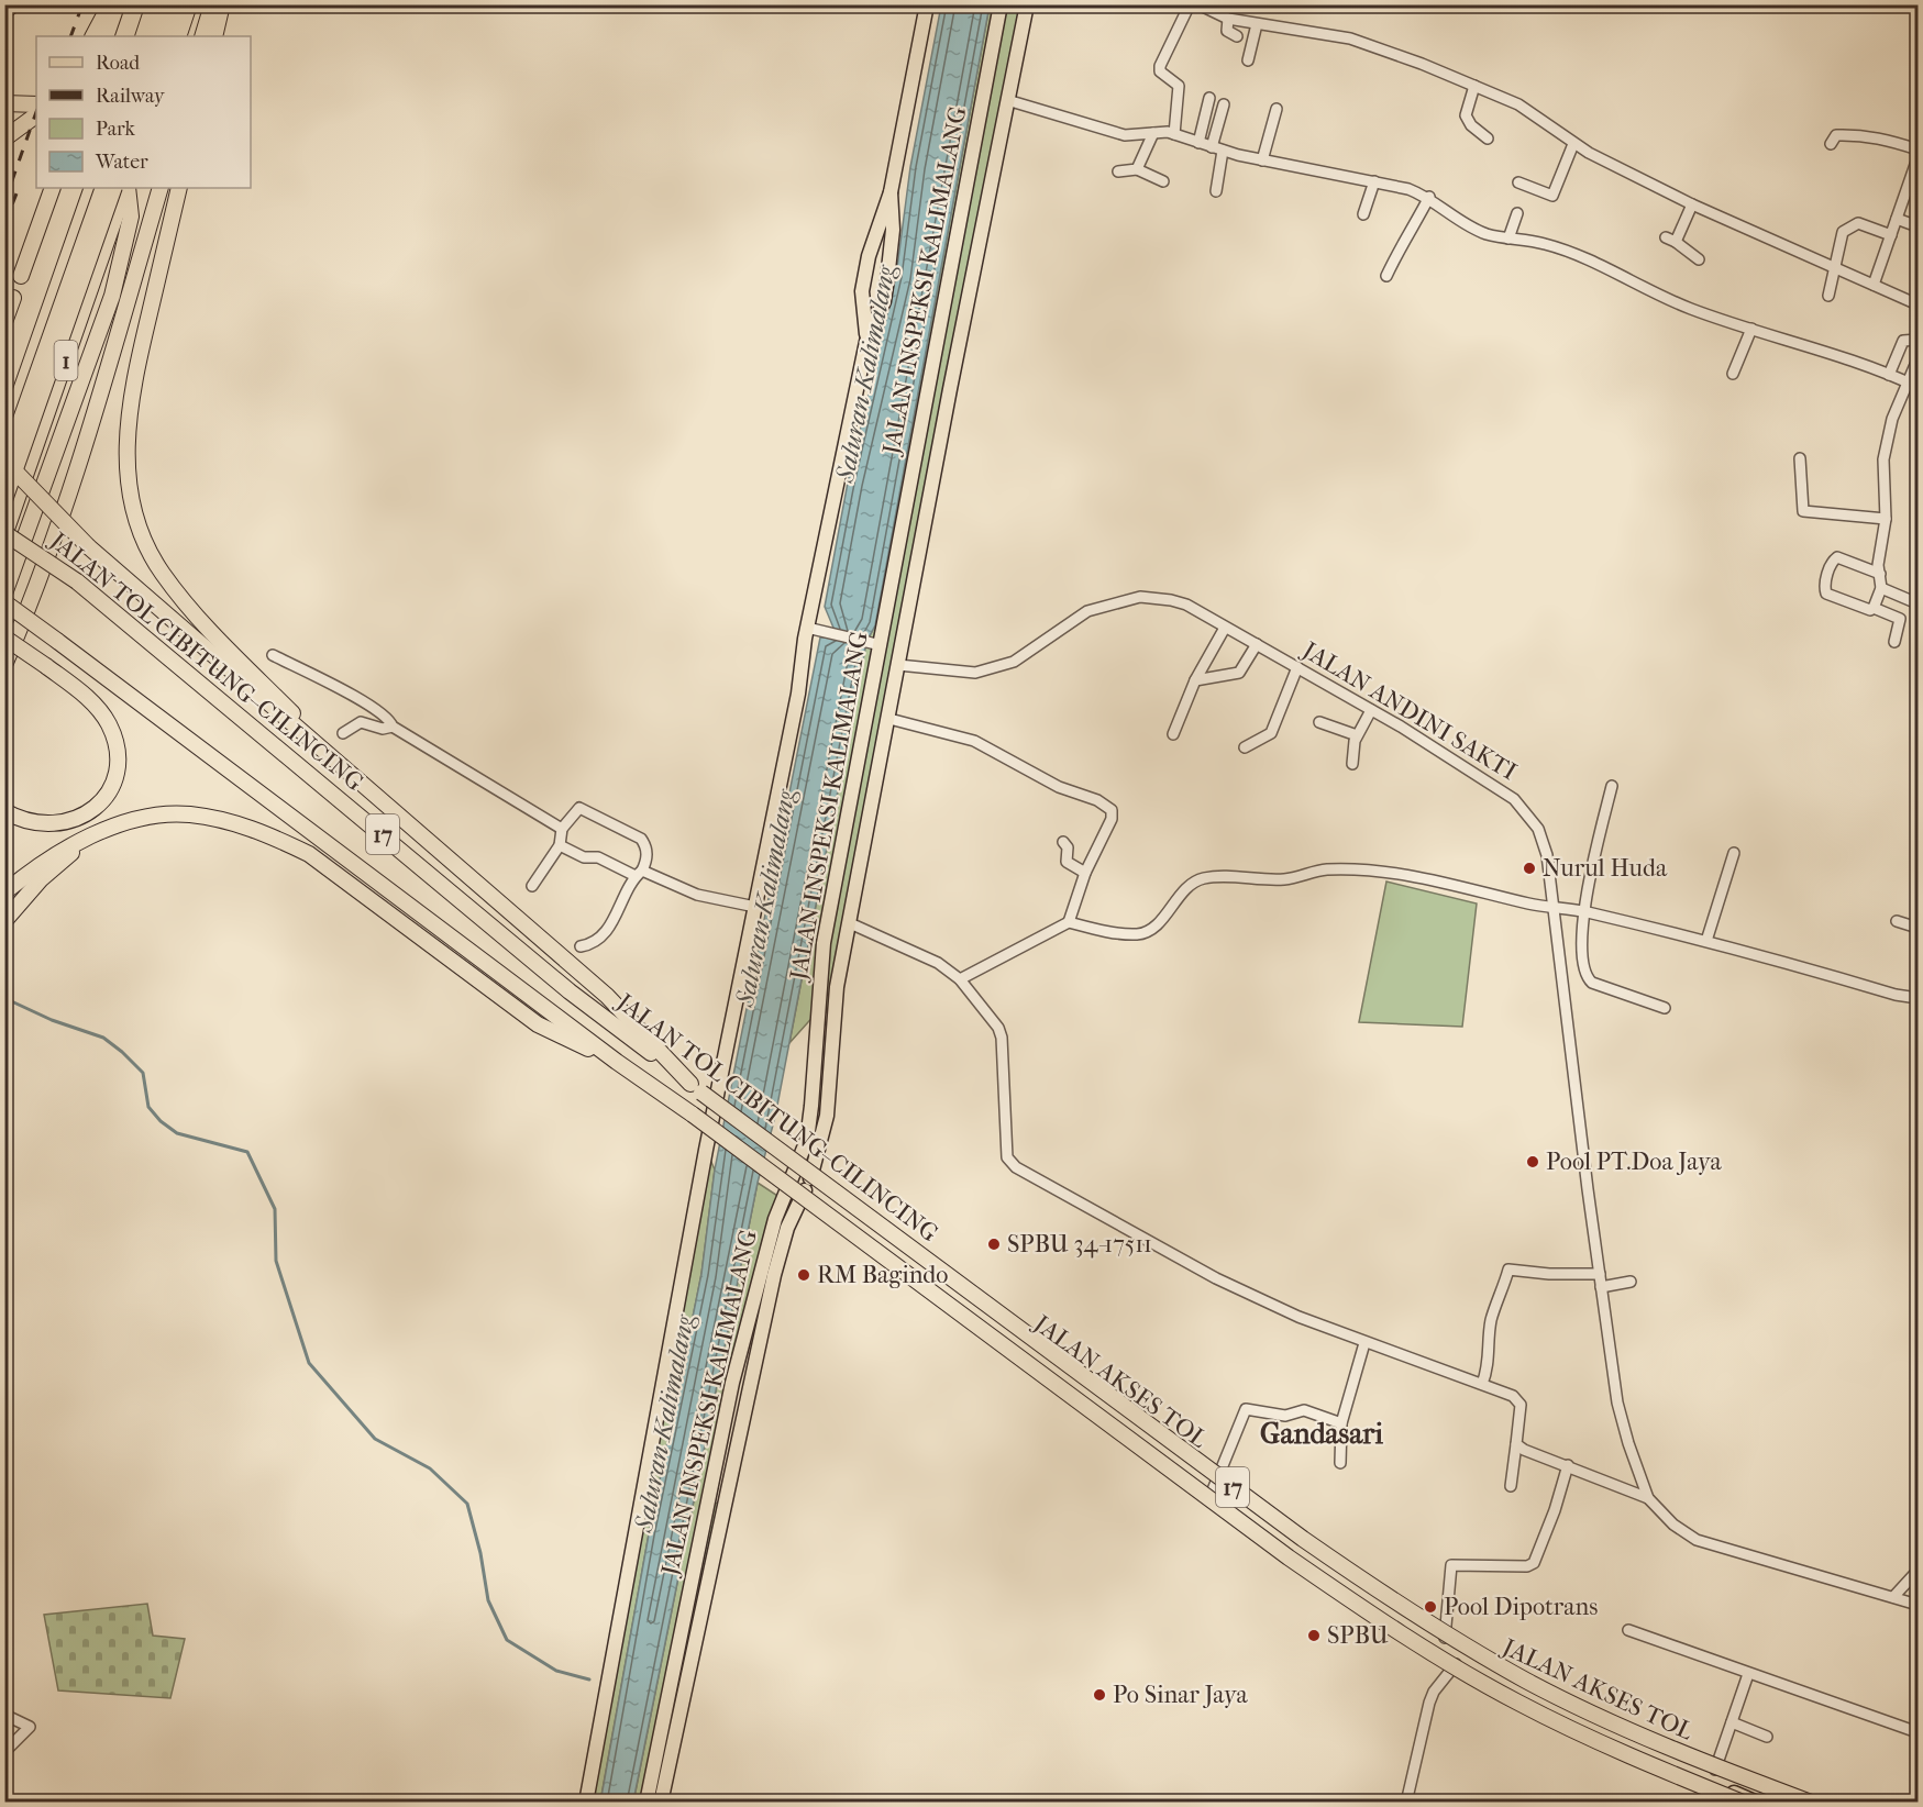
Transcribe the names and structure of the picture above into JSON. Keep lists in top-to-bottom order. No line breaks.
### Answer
{"streets":{"highway":["1","JALAN TOL CIBITUNG–CILINCING","17"],"main road":["JALAN INSPEKSI KALIMALANG","JALAN AKSES TOL"],"street":["JALAN ANDINI SAKTI"]},"crossings":[["JALAN INSPEKSI KALIMALANG","JALAN ANDINI SAKTI"],["JALAN INSPEKSI KALIMALANG","JALAN AKSES TOL"],["1","JALAN TOL CIBITUNG–CILINCING"],["JALAN TOL CIBITUNG–CILINCING","17"]],"districts":["Gandasari"],"water":["Saluran Kalimalang"],"places":["Nurul Huda","Pool PT.Doa Jaya","SPBU 34-17511","RM Bagindo","Pool Dipotrans","SPBU","Po Sinar Jaya"],"legend":["Road","Railway","Park","Water"]}
